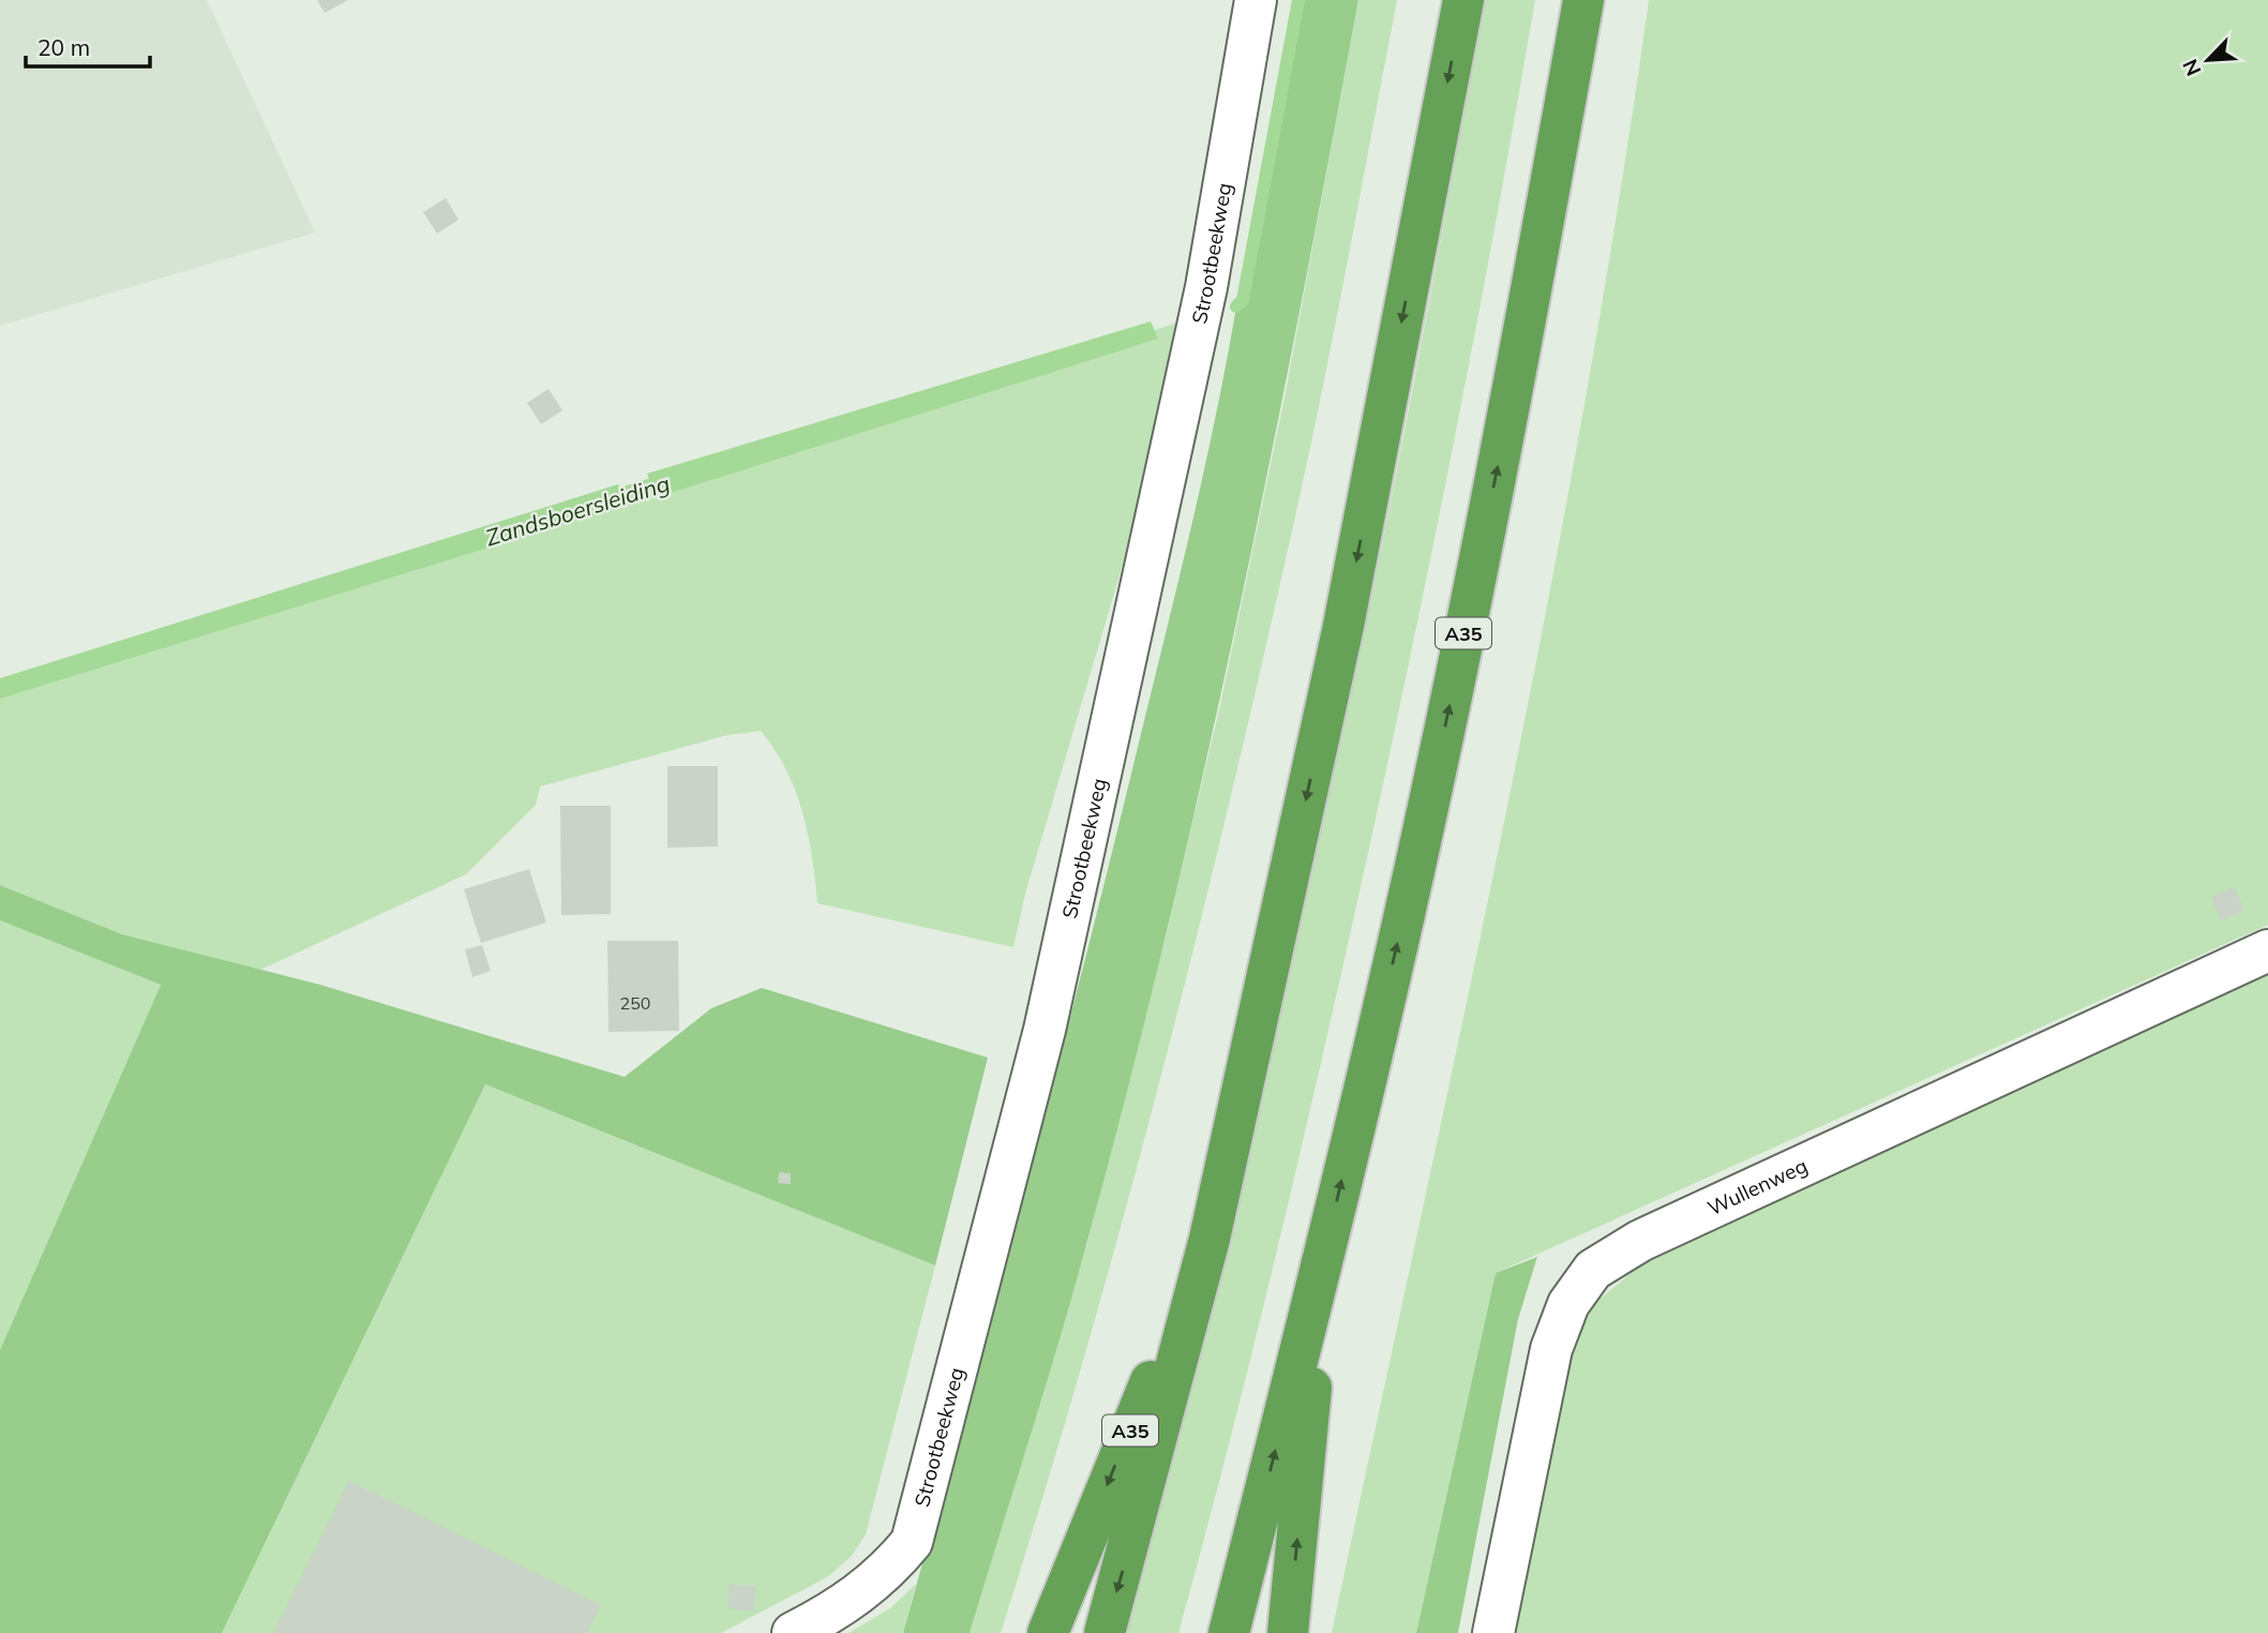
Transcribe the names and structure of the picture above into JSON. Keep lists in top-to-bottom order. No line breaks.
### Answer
{"streets":{"highway":["A35"],"street":["Strootbeekweg","Wullenweg"]},"water":["Zandsboersleiding"],"house_numbers":["250"],"scale_bar":"20 m","north":"bottom left"}
